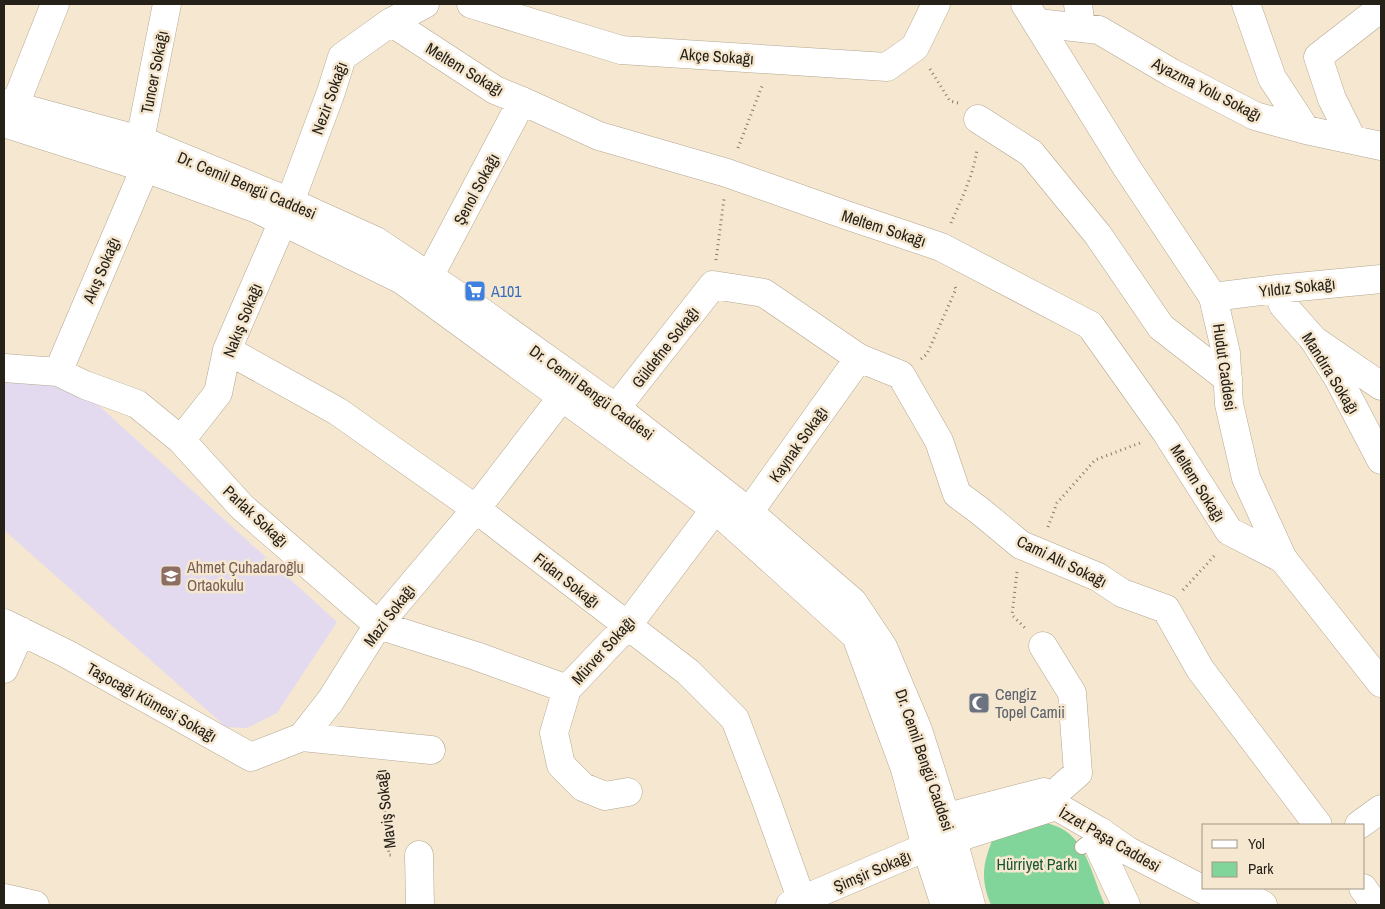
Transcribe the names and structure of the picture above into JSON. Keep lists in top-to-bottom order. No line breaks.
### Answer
{"streets":{"street":["Akçe Sokağı","Meltem Sokağı","Tuncer Sokağı","Ayazma Yolu Sokağı","Nezir Sokağı","Dr. Cemil Bengü Caddesi","Şenol Sokağı","Akış Sokağı","Yıldız Sokağı","Nakış Sokağı","Güldefne Sokağı","Hudut Caddesi","Mandıra Sokağı","Kaynak Sokağı","Parlak Sokağı","Cami Altı Sokağı","Fidan Sokağı","Mazi Sokağı","Mürver Sokağı","Taşocağı Kümesi Sokağı","Maviş Sokağı","İzzet Paşa Caddesi","Şimşir Sokağı"]},"crossings":[["Meltem Sokağı","Nezir Sokağı"],["Meltem Sokağı","Şenol Sokağı"],["Meltem Sokağı","Hudut Caddesi"],["Tuncer Sokağı","Dr. Cemil Bengü Caddesi"],["Ayazma Yolu Sokağı","Hudut Caddesi"],["Nezir Sokağı","Dr. Cemil Bengü Caddesi"],["Nezir Sokağı","Nakış Sokağı"],["Dr. Cemil Bengü Caddesi","Şenol Sokağı"],["Dr. Cemil Bengü Caddesi","Akış Sokağı"],["Dr. Cemil Bengü Caddesi","Nakış Sokağı"],["Dr. Cemil Bengü Caddesi","Güldefne Sokağı"],["Dr. Cemil Bengü Caddesi","Kaynak Sokağı"],["Dr. Cemil Bengü Caddesi","Mazi Sokağı"],["Dr. Cemil Bengü Caddesi","Mürver Sokağı"],["Dr. Cemil Bengü Caddesi","İzzet Paşa Caddesi"],["Dr. Cemil Bengü Caddesi","Şimşir Sokağı"],["Akış Sokağı","Parlak Sokağı"],["Yıldız Sokağı","Hudut Caddesi"],["Yıldız Sokağı","Mandıra Sokağı"],["Nakış Sokağı","Parlak Sokağı"],["Nakış Sokağı","Fidan Sokağı"],["Güldefne Sokağı","Kaynak Sokağı"],["Parlak Sokağı","Mazi Sokağı"],["Parlak Sokağı","Mürver Sokağı"],["Fidan Sokağı","Mazi Sokağı"],["Fidan Sokağı","Mürver Sokağı"],["Fidan Sokağı","Şimşir Sokağı"],["Mazi Sokağı","Taşocağı Kümesi Sokağı"],["İzzet Paşa Caddesi","Şimşir Sokağı"]],"parks":["Hürriyet Parkı"],"places":{"supermarket":["A101"],"school or university":["Ahmet Çuhadaroğlu Ortaokulu"],"mosque":["Cengiz Topel Camii"]},"legend":["Yol","Park"]}
